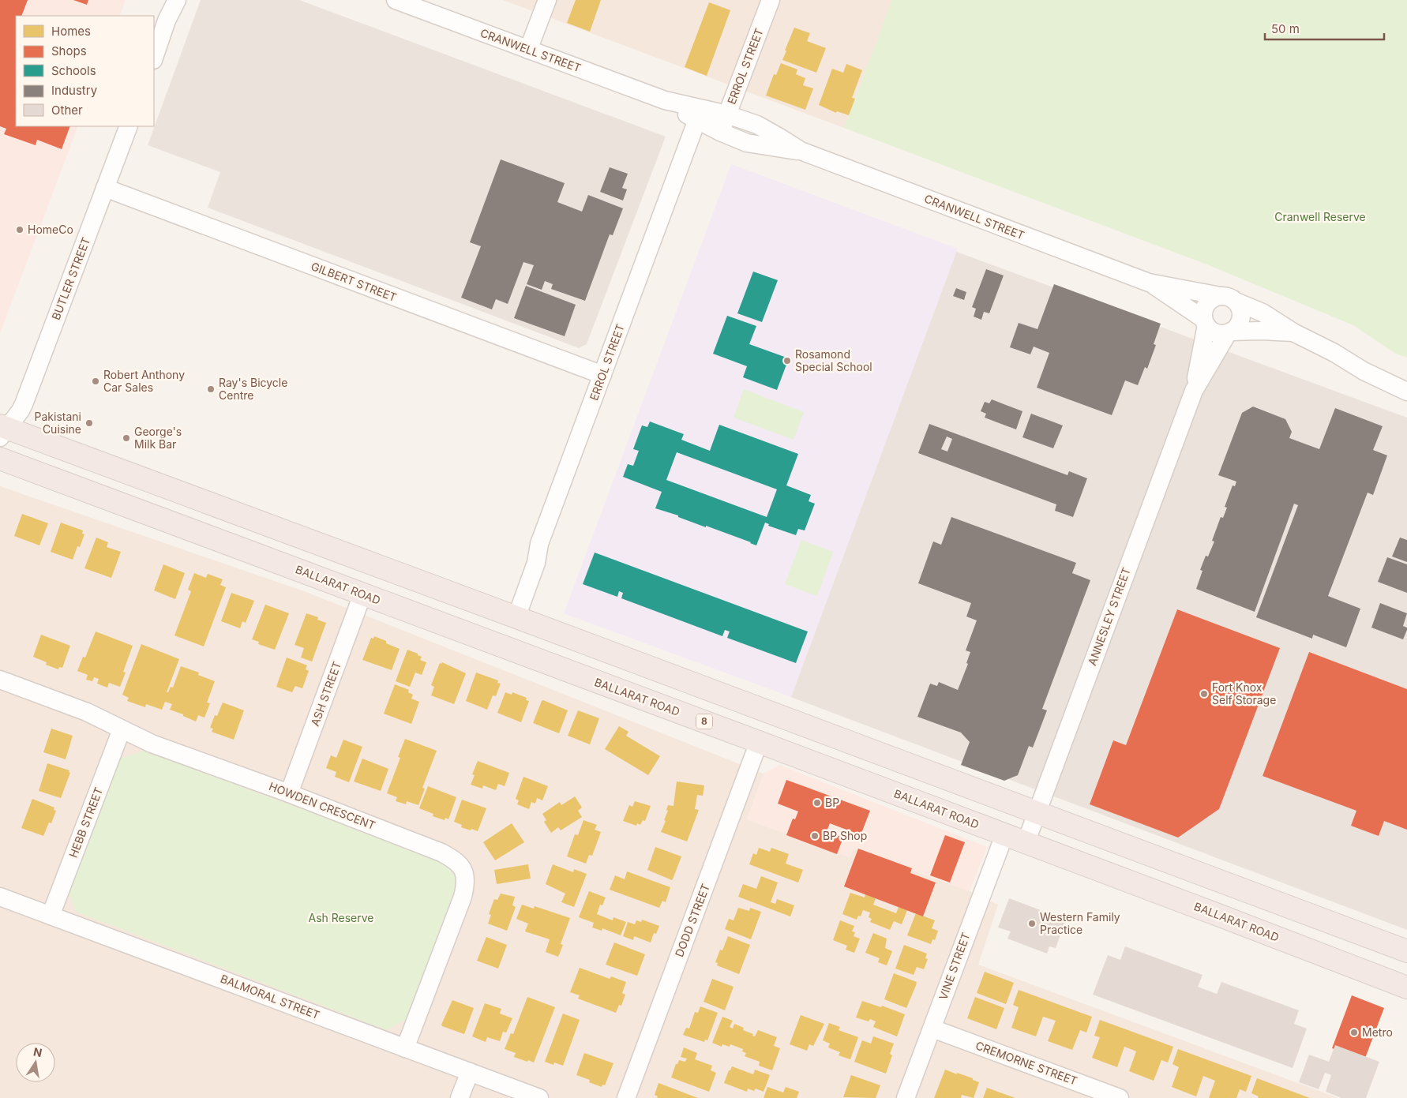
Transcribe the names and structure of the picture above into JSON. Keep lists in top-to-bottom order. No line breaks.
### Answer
{"streets":{"highway":["BALLARAT ROAD","8"],"street":["CRANWELL STREET","ERROL STREET","BUTLER STREET","GILBERT STREET","ANNESLEY STREET","ASH STREET","HOWDEN CRESCENT","HEBB STREET","DODD STREET","VINE STREET","BALMORAL STREET","CREMORNE STREET"]},"crossings":[["CRANWELL STREET","ERROL STREET"],["CRANWELL STREET","ANNESLEY STREET"],["ERROL STREET","GILBERT STREET"],["BUTLER STREET","GILBERT STREET"],["BALLARAT ROAD","ANNESLEY STREET"],["BALLARAT ROAD","ASH STREET"],["BALLARAT ROAD","DODD STREET"],["BALLARAT ROAD","VINE STREET"],["ASH STREET","HOWDEN CRESCENT"],["HOWDEN CRESCENT","HEBB STREET"],["HOWDEN CRESCENT","BALMORAL STREET"],["HEBB STREET","BALMORAL STREET"],["VINE STREET","CREMORNE STREET"]],"parks":["Cranwell Reserve","Ash Reserve"],"places":["HomeCo","Rosamond Special School","Robert Anthony Car Sales","Ray's Bicycle Centre","Pakistani Cuisine","George's Milk Bar","Fort Knox Self Storage","BP","BP Shop","Western Family Practice","Metro"],"legend":["Homes","Shops","Schools","Industry","Other"],"scale_bar":"50 m","north":"top"}
